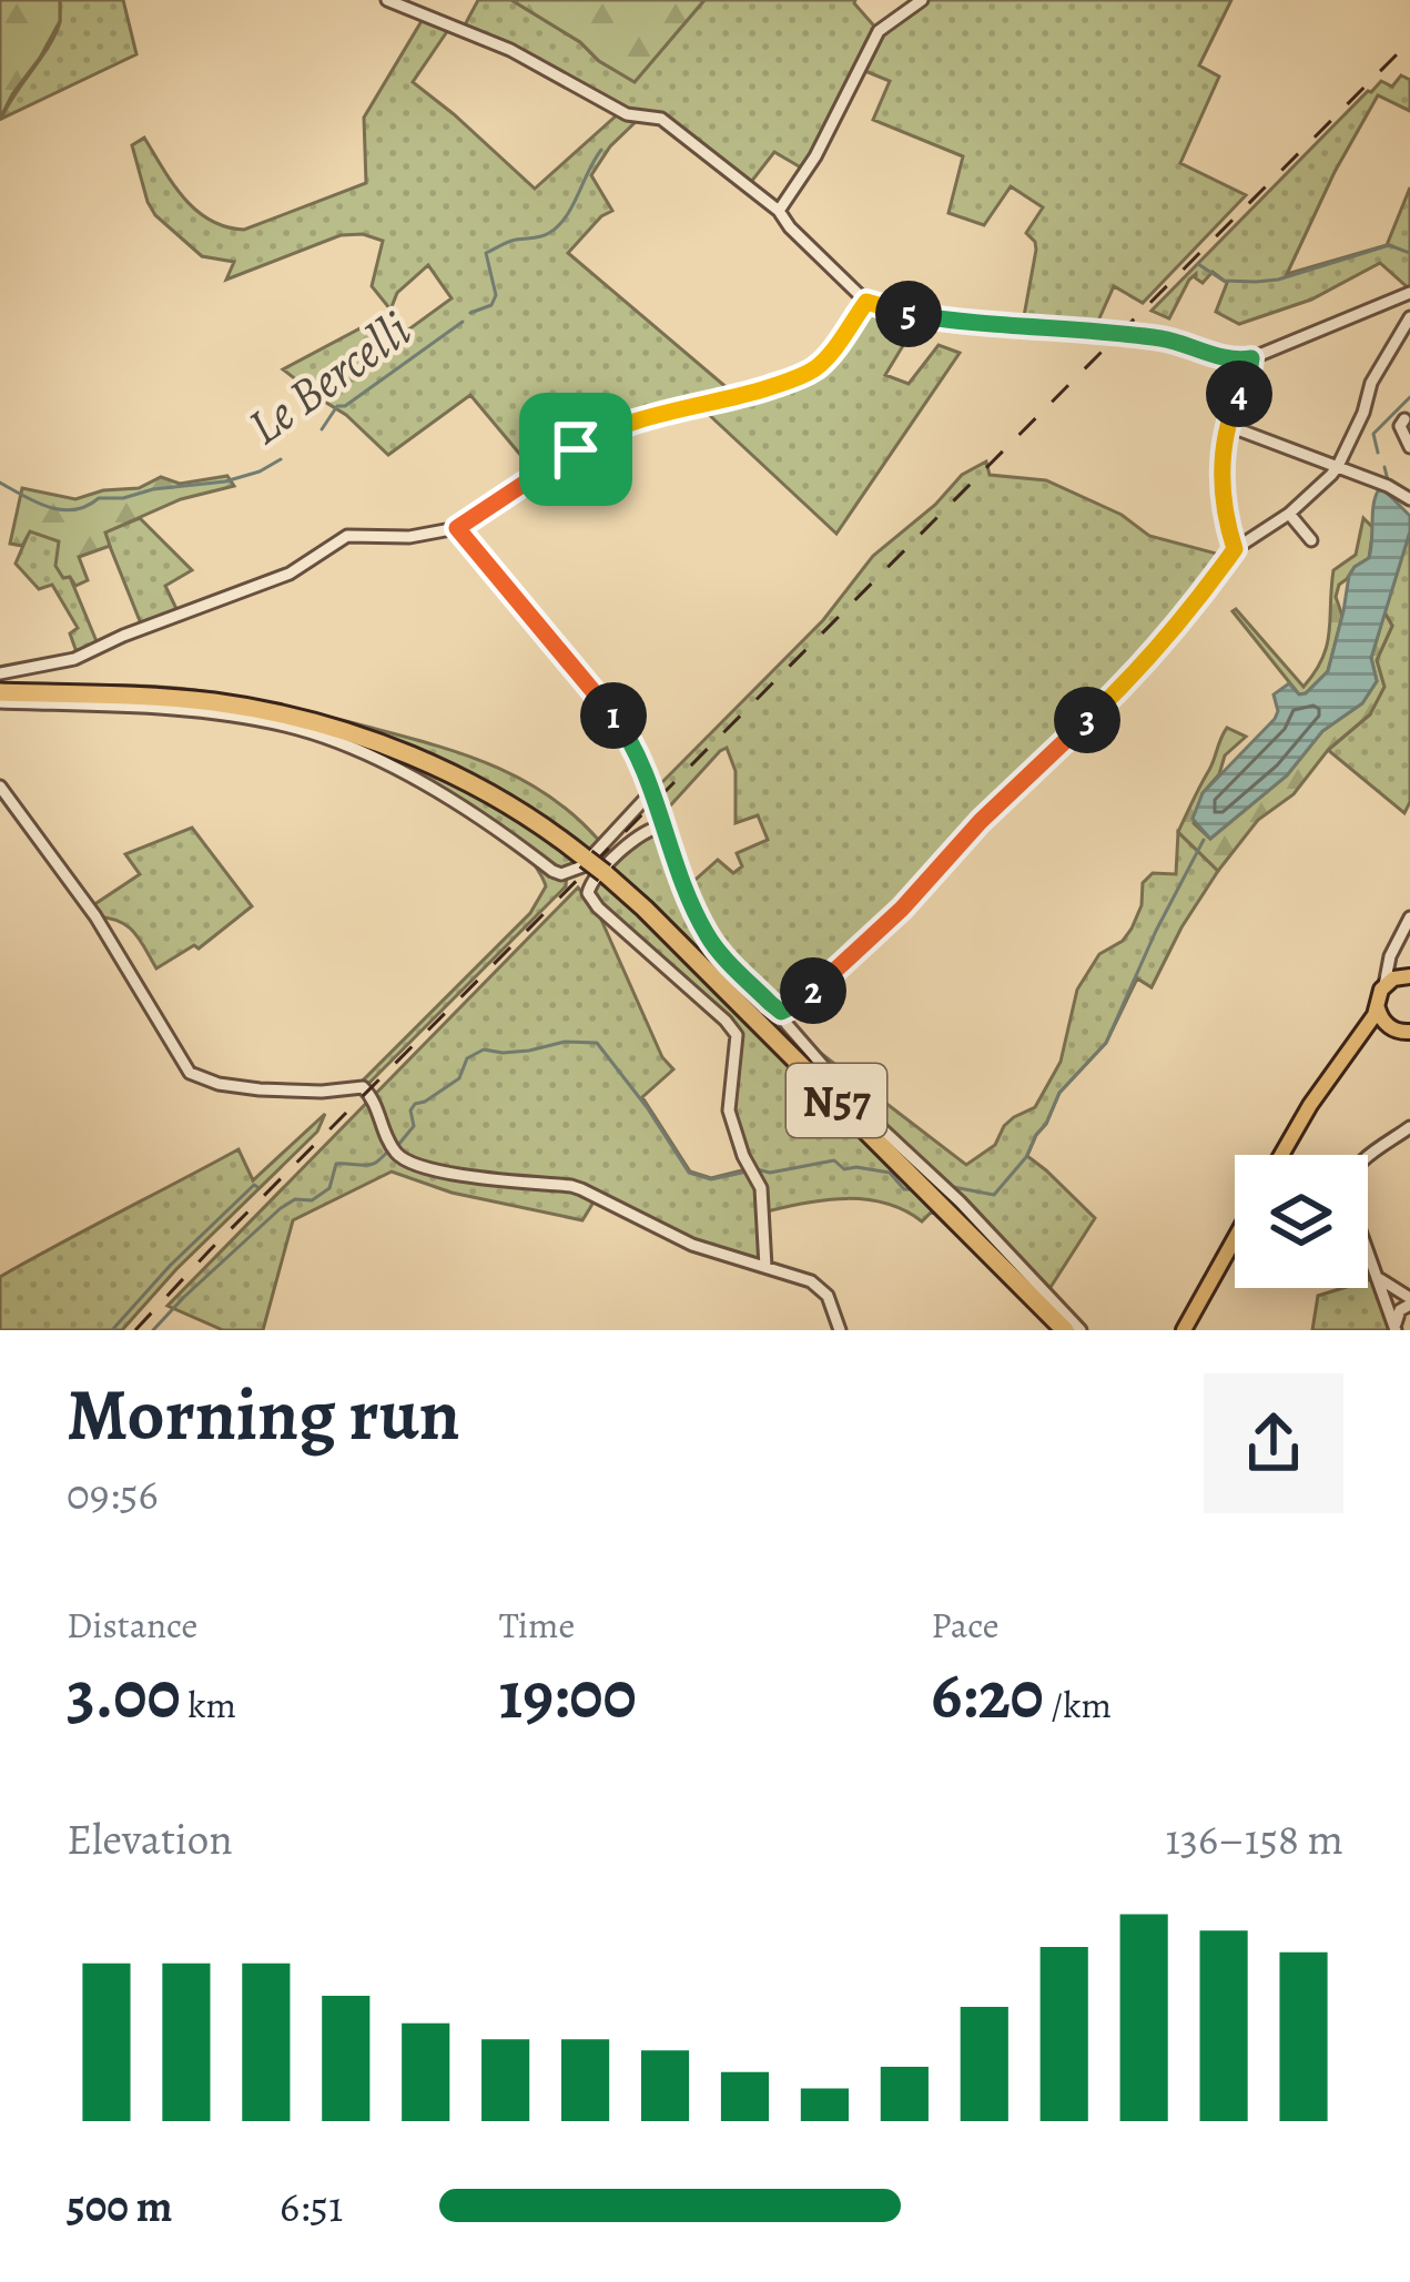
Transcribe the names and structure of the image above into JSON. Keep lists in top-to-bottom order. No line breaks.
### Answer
{"streets":{"highway":["N57"]},"water":["Le Bercelli"],"page":{"pins":["5","4","1","3","2"],"heading":["Morning run","09:56"],"stats":[["Distance","3.00 km"],["Time","19:00"],["Pace","6:20 /km"]],"chart":["Elevation","136–158 m"],"list":[{"name":"500 m","note":"6:51"}]}}
